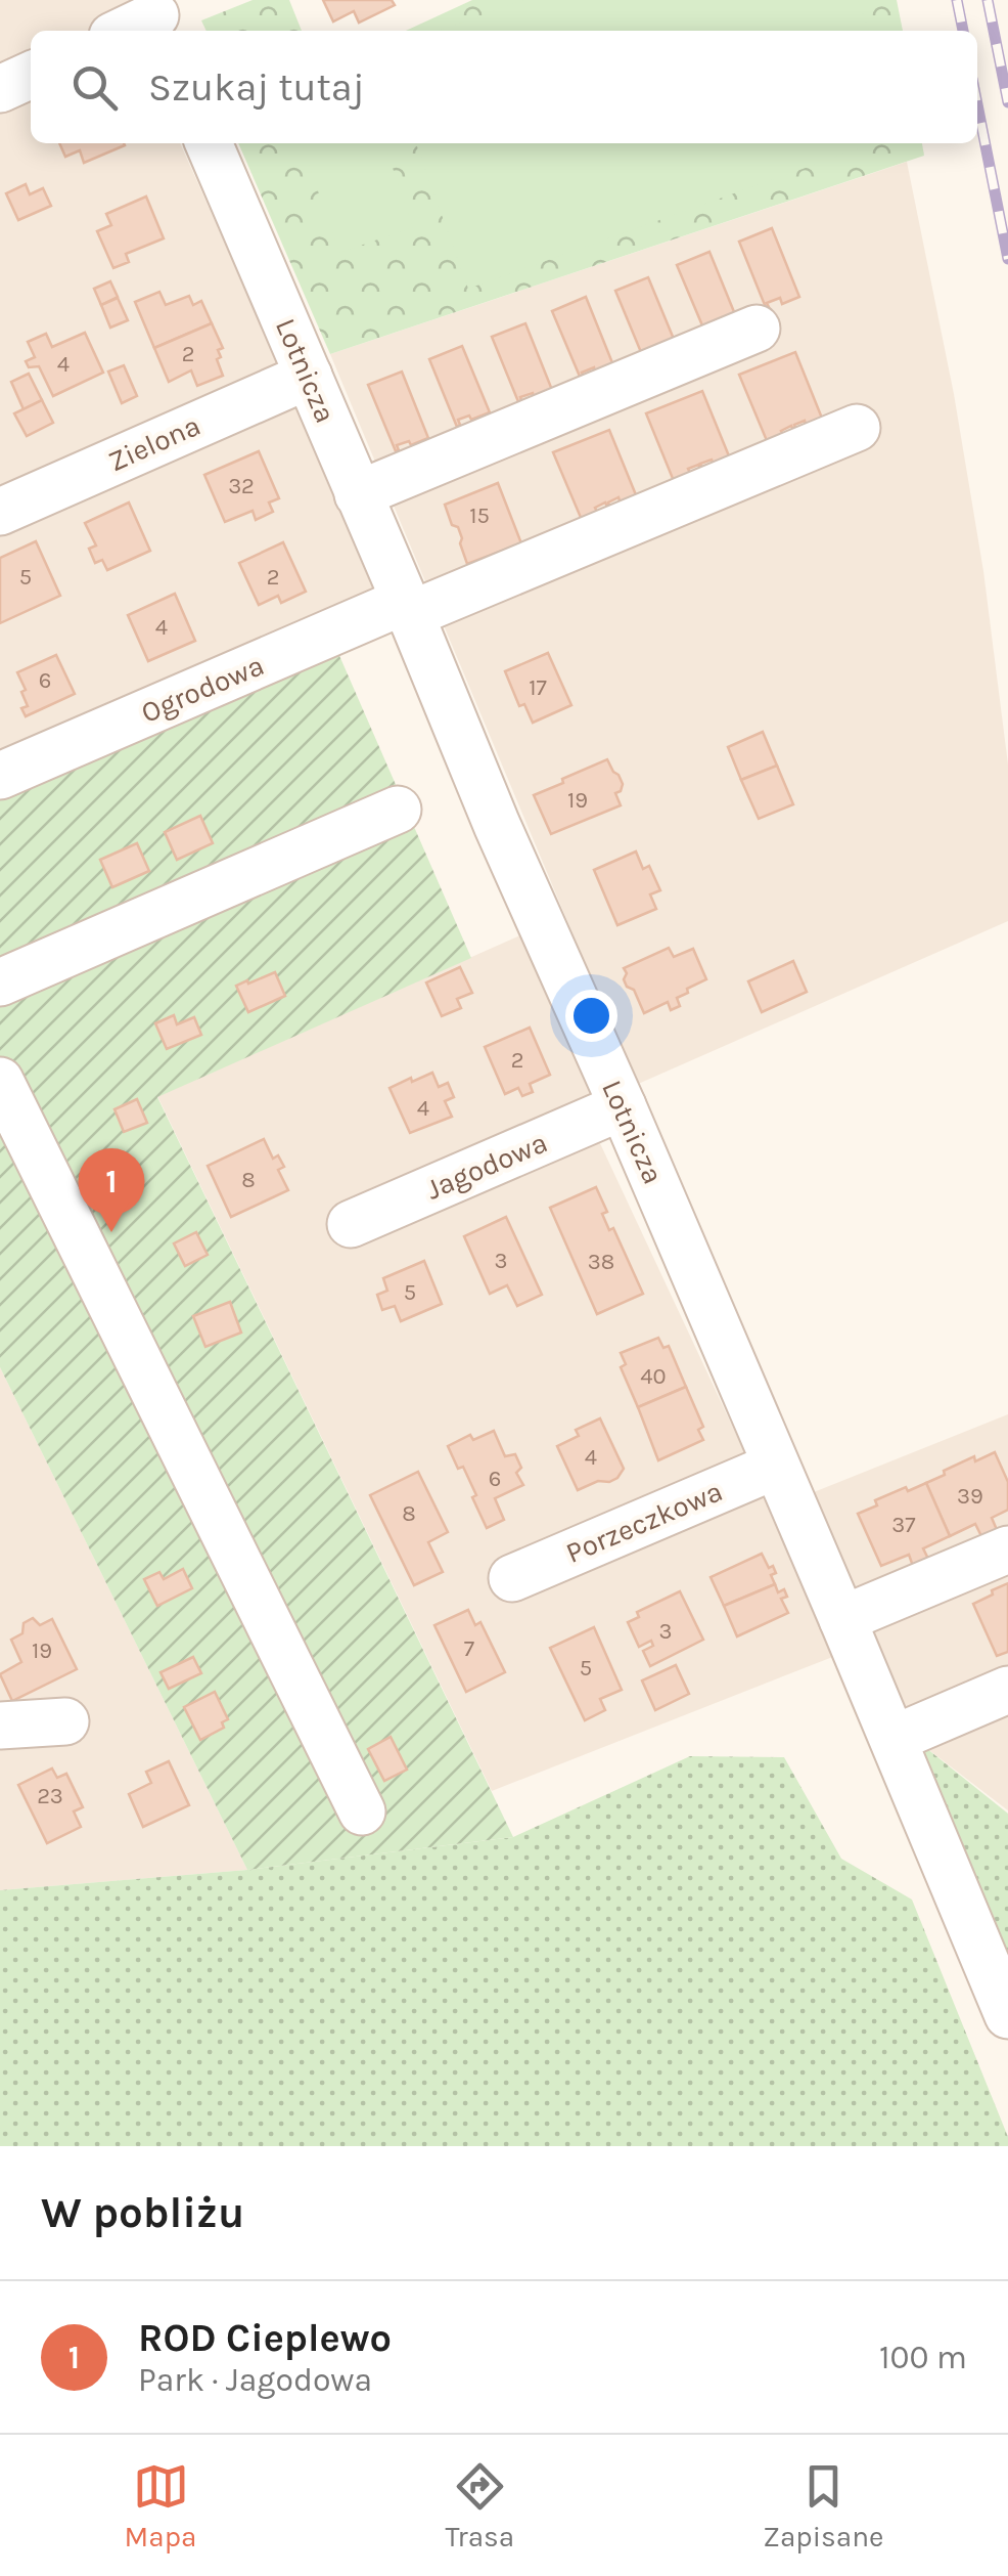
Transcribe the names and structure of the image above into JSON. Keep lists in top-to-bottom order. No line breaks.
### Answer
{"streets":{"street":["Lotnicza","Zielona","Ogrodowa","Jagodowa","Porzeczkowa"]},"crossings":[["Lotnicza","Zielona"],["Lotnicza","Ogrodowa"],["Lotnicza","Jagodowa"],["Lotnicza","Porzeczkowa"]],"house_numbers":["2","4","32","15","5","2","4","6","17","19","2","4","8","3","38","5","40","4","6","39","8","37","3","7","19","5","23"],"page":{"search":"Szukaj tutaj","pins":"1","heading":"W pobliżu","list":[{"mark":"1","name":"ROD Cieplewo","note":"Park · Jagodowa","value":"100 m"}],"nav":["Mapa","Trasa","Zapisane"]}}
